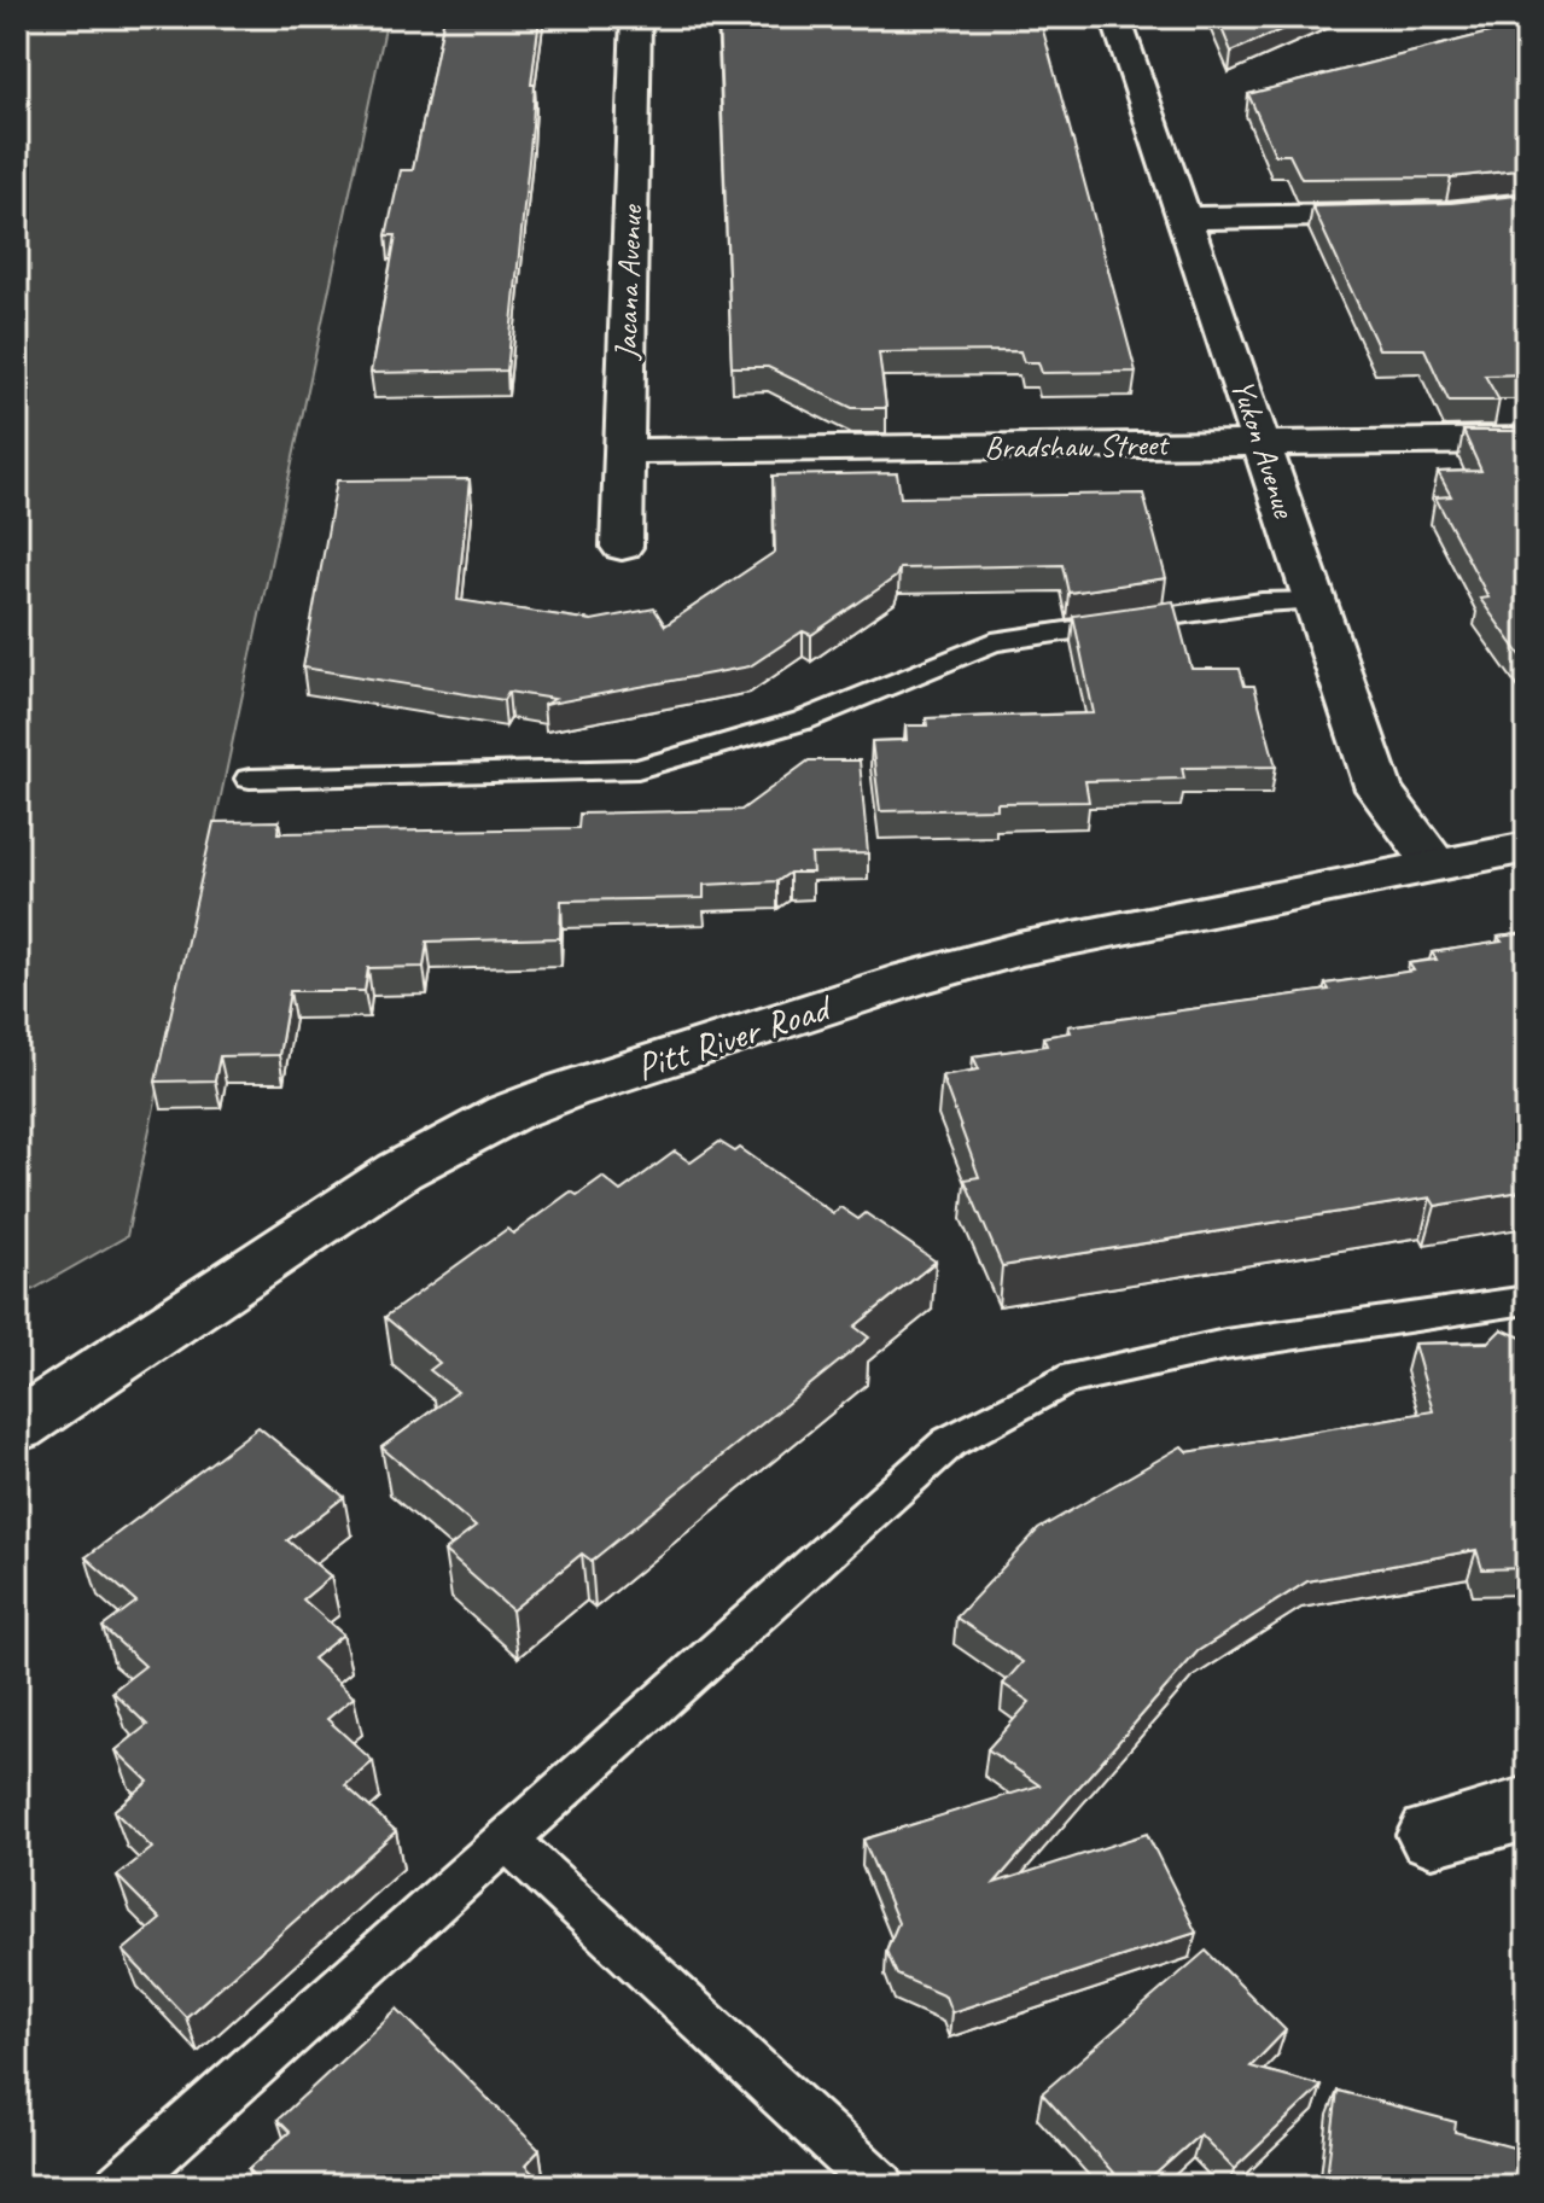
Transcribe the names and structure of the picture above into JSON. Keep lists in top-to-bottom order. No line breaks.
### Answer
{"streets":{"street":["Jacana Avenue","Bradshaw Street","Yukon Avenue","Pitt River Road"]},"crossings":[["Jacana Avenue","Bradshaw Street"],["Bradshaw Street","Yukon Avenue"],["Yukon Avenue","Pitt River Road"]]}
